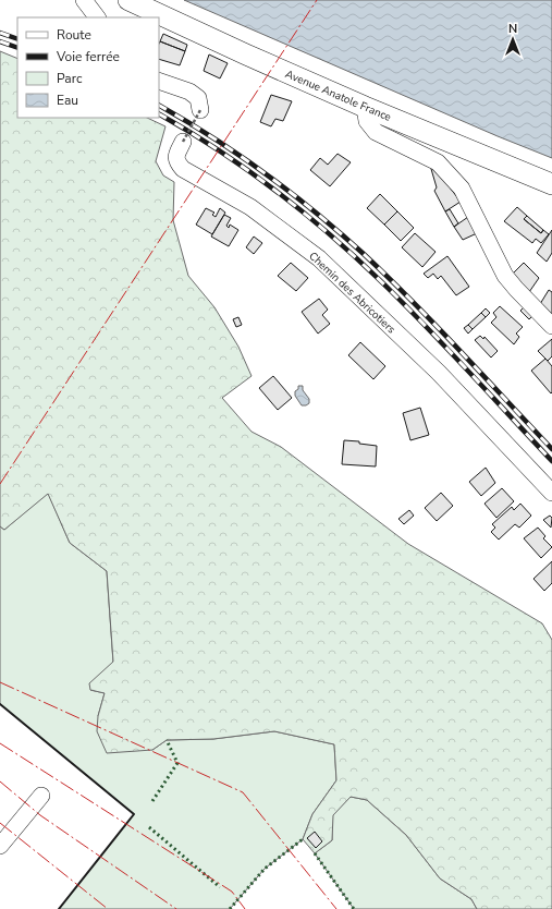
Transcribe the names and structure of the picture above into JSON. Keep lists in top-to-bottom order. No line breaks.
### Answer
{"streets":{"main road":["Avenue Anatole France"],"street":["Chemin des Abricotiers"]},"legend":["Route","Voie ferrée","Parc","Eau"],"north":"top"}
